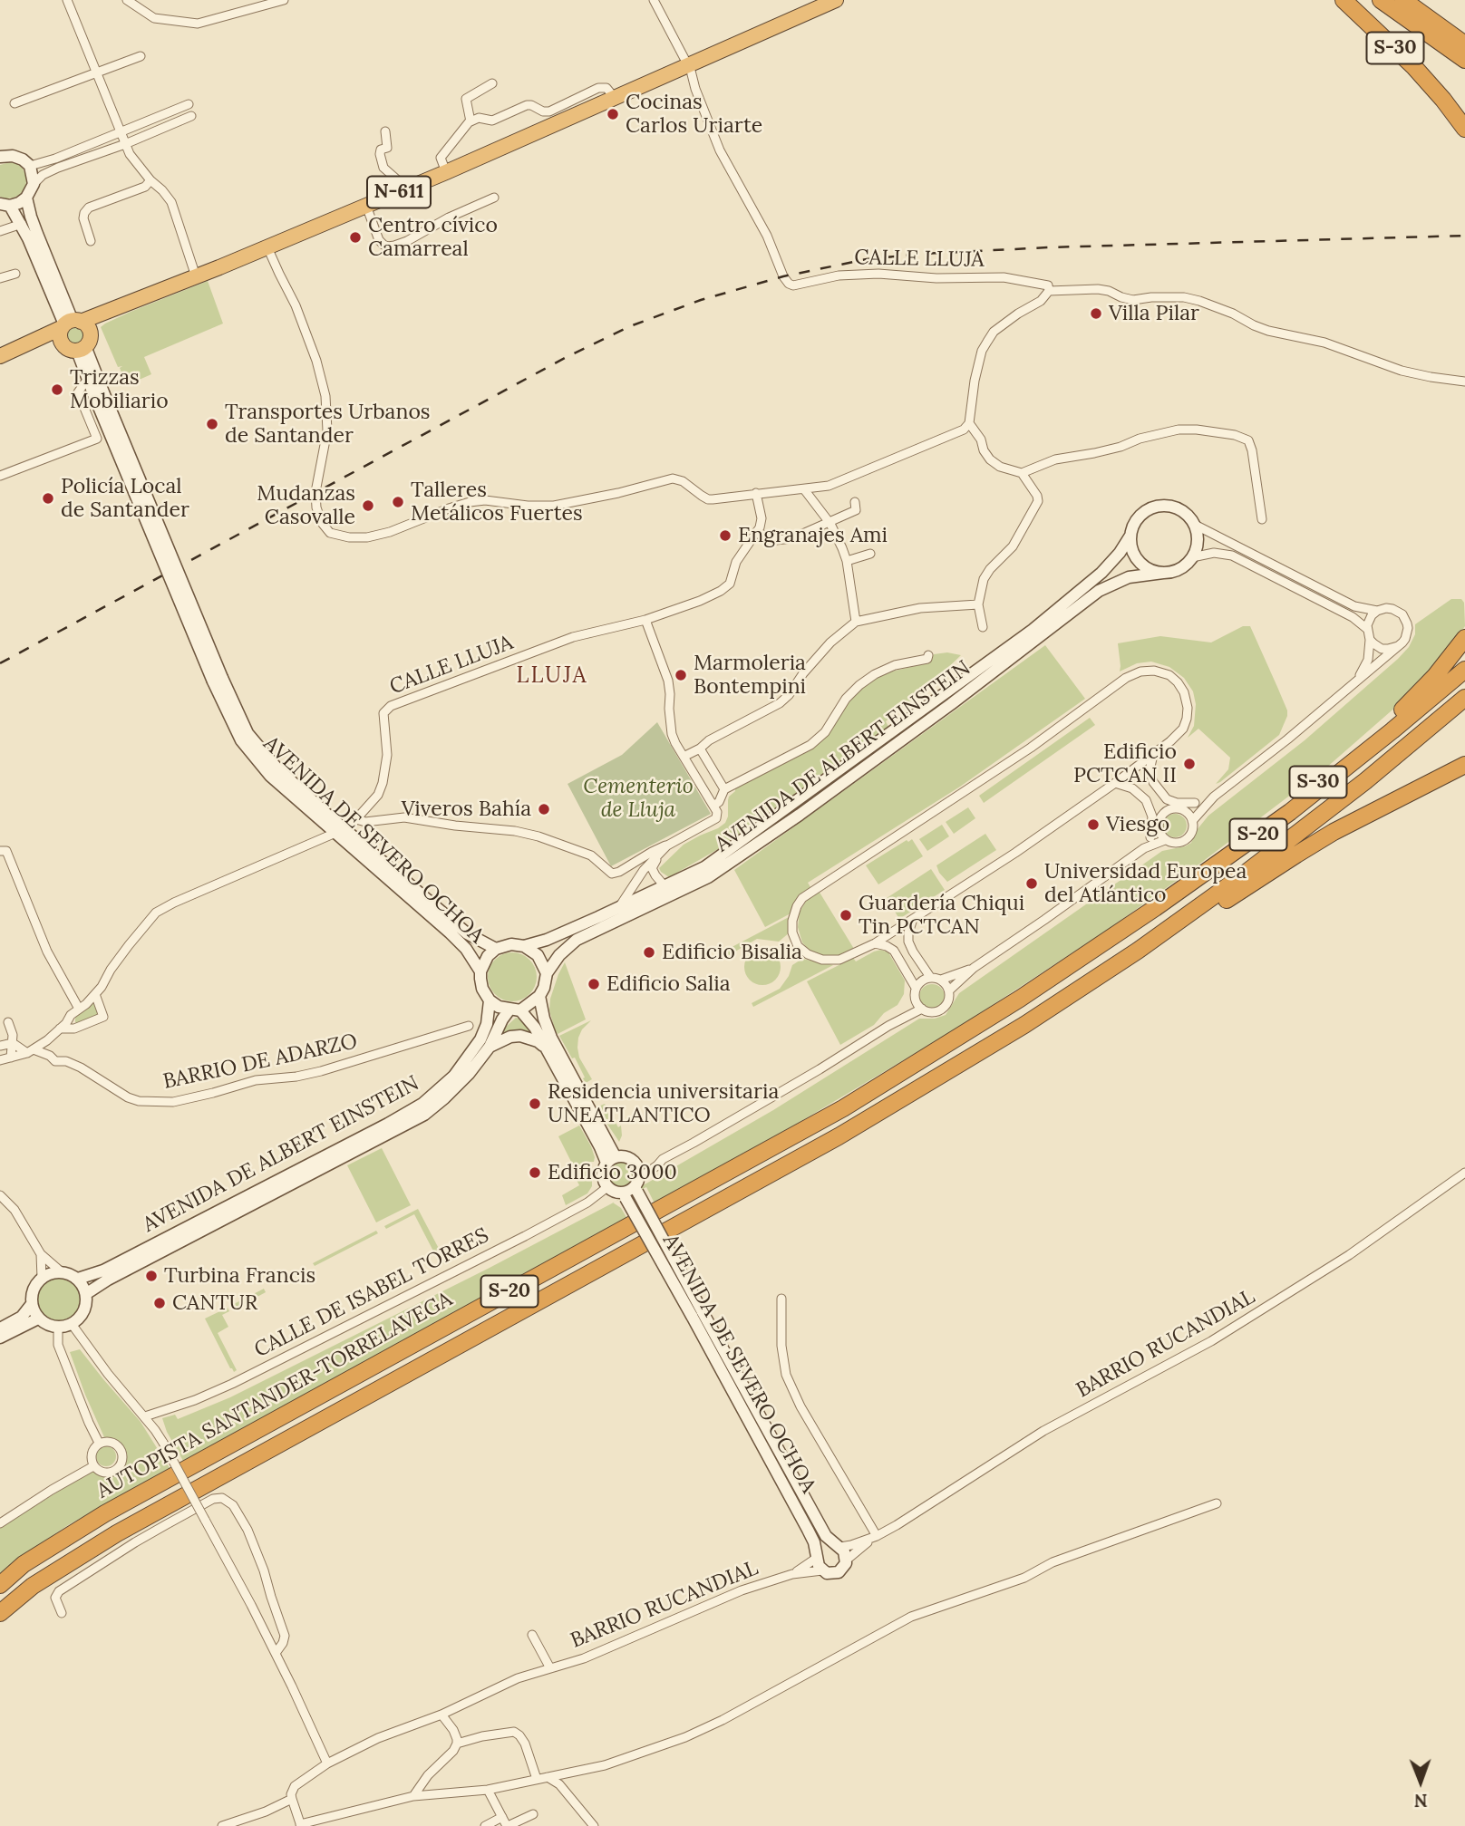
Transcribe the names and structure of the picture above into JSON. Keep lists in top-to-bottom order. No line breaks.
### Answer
{"streets":{"highway":["S-30","N-611","S-20","AUTOPISTA SANTANDER-TORRELAVEGA"],"main road":["AVENIDA DE ALBERT EINSTEIN","AVENIDA DE SEVERO OCHOA"],"street":["CALLE LLUJA","BARRIO DE ADARZO","CALLE DE ISABEL TORRES","BARRIO RUCANDIAL"]},"crossings":[["S-30","S-20"],["S-30","AUTOPISTA SANTANDER-TORRELAVEGA"],["N-611","CALLE LLUJA"],["N-611","AVENIDA DE SEVERO OCHOA"],["CALLE LLUJA","AVENIDA DE SEVERO OCHOA"],["AVENIDA DE ALBERT EINSTEIN","AVENIDA DE SEVERO OCHOA"],["AVENIDA DE SEVERO OCHOA","CALLE DE ISABEL TORRES"],["AVENIDA DE SEVERO OCHOA","BARRIO RUCANDIAL"]],"districts":["LLUJA"],"parks":["Cementerio de Lluja"],"places":["Cocinas Carlos Uriarte","Centro cívico Camarreal","Villa Pilar","Trizzas Mobiliario","Transportes Urbanos de Santander","Policía Local de Santander","Talleres Metálicos Fuertes","Mudanzas Casovalle","Engranajes Ami","Marmoleria Bontempini","Edificio PCTCAN II","Viveros Bahía","Viesgo","Universidad Europea del Atlántico","Guardería Chiqui Tin PCTCAN","Edificio Bisalia","Edificio Salia","Residencia universitaria UNEATLANTICO","Edificio 3000","Turbina Francis","CANTUR"],"north":"bottom"}
